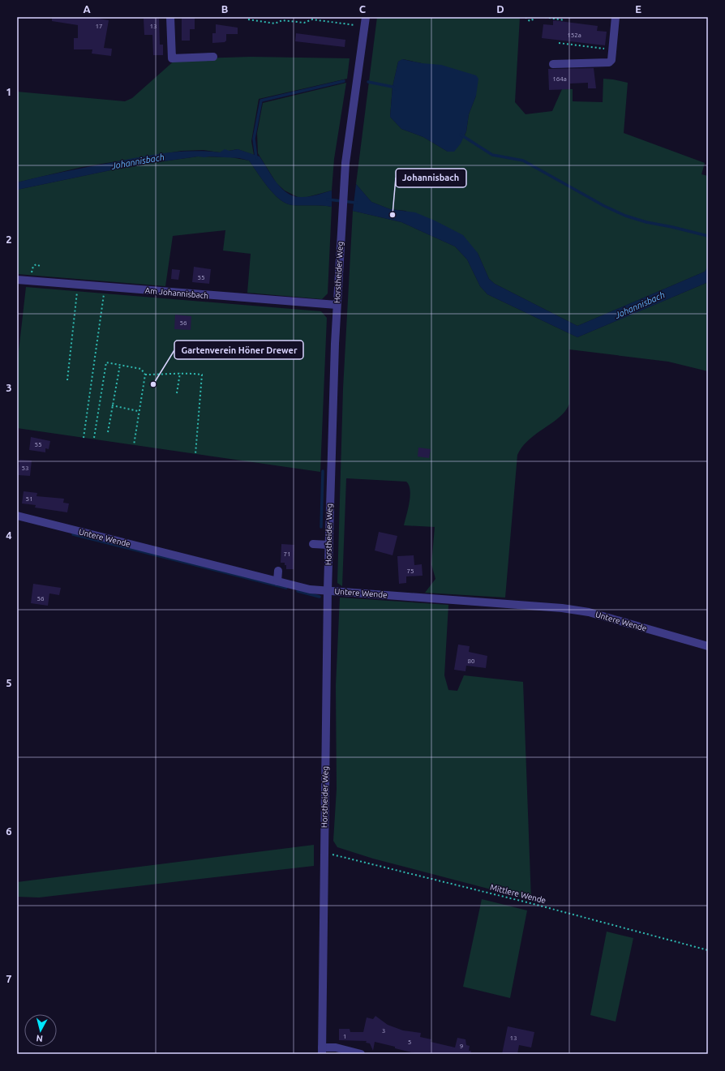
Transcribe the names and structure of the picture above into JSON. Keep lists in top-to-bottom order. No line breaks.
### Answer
{"streets":{"street":["Horstheider Weg","Am Johannisbach","Untere Wende"],"path":["Mittlere Wende"]},"crossings":[["Horstheider Weg","Am Johannisbach"],["Horstheider Weg","Untere Wende"],["Horstheider Weg","Mittlere Wende"]],"water":["Johannisbach"],"places":["Johannisbach","Gartenverein Höner Drewer"],"house_numbers":["17","13","152a","164a","55","56","55","53","51","71","75","56","80","3","1","13","5","9"],"north":"bottom","grid":{"columns":["A","B","C","D","E"],"rows":["1","2","3","4","5","6","7"]}}
